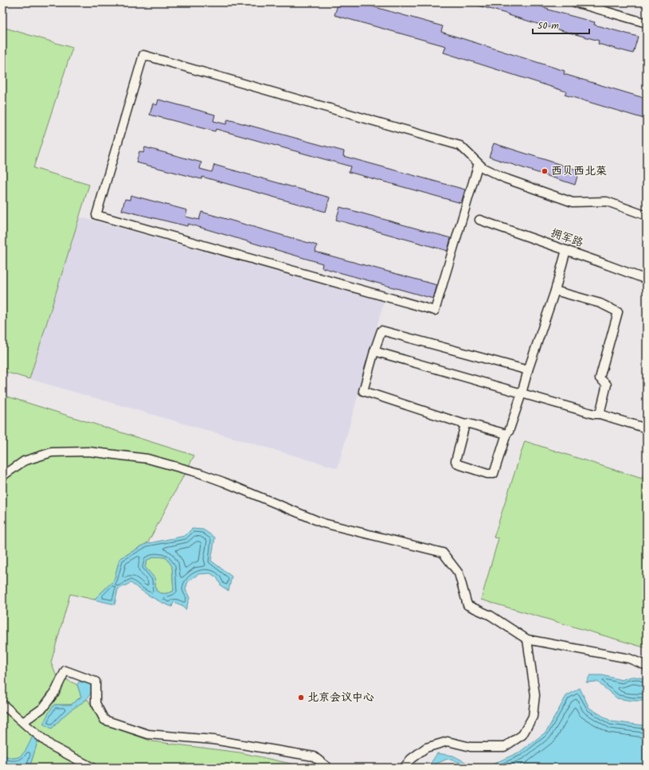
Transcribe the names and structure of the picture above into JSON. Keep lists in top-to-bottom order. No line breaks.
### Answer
{"streets":{"street":["拥军路"]},"places":["西贝西北菜","北京会议中心"],"scale_bar":"50 m"}
